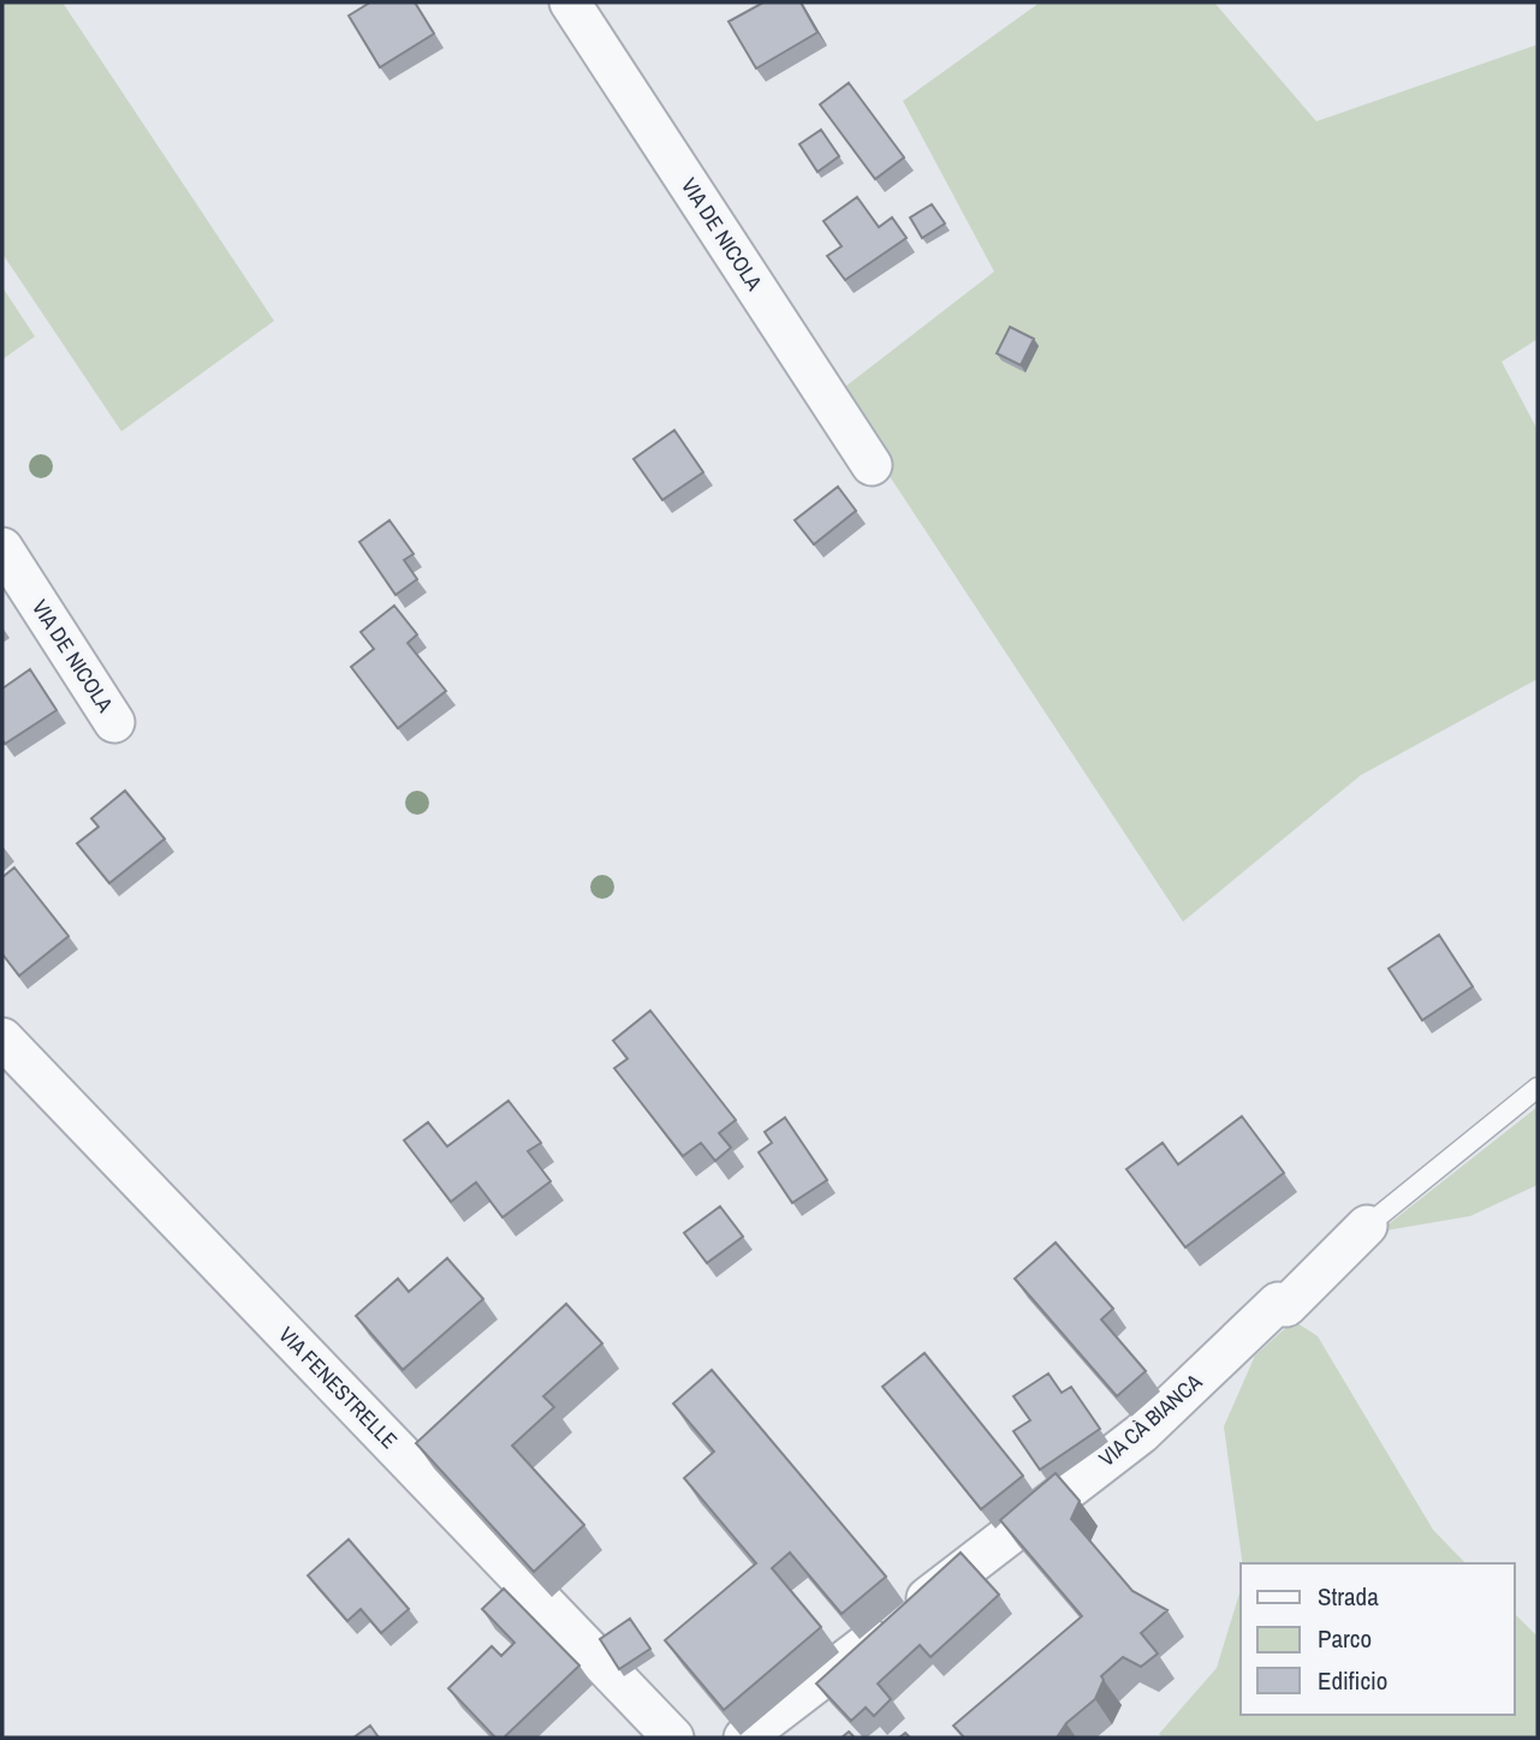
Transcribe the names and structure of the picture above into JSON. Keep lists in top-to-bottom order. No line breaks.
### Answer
{"streets":{"street":["VIA DE NICOLA","VIA FENESTRELLE","VIA CÀ BIANCA"]},"legend":["Strada","Parco","Edificio"]}
